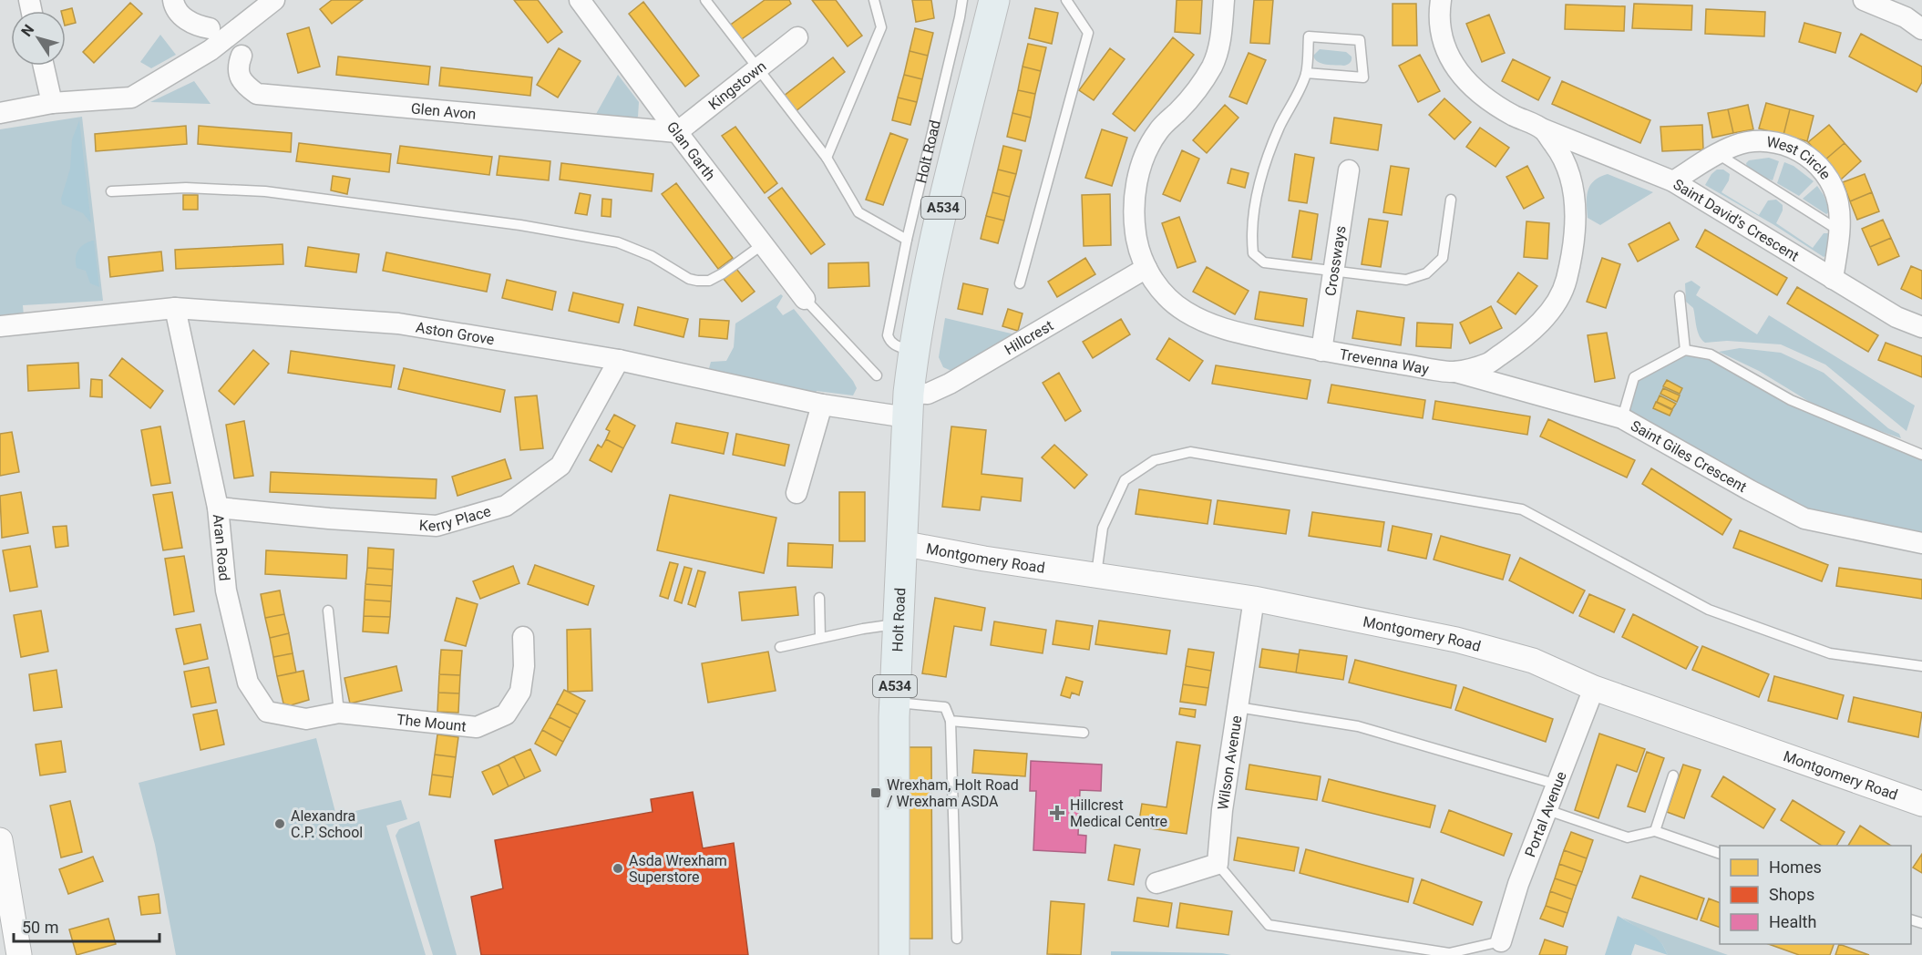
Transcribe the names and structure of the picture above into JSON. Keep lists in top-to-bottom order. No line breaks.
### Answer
{"streets":{"main road":["Holt Road","A534"],"street":["Kingstown","Glen Avon","Glan Garth","West Circle","Saint David's Crescent","Crossways","Aston Grove","Hillcrest","Trevenna Way","Saint Giles Crescent","Kerry Place","Aran Road","Montgomery Road","The Mount","Wilson Avenue","Portal Avenue"]},"crossings":[["Kingstown","Glen Avon"],["Kingstown","Glan Garth"],["Glen Avon","Glan Garth"],["Holt Road","Aston Grove"],["Holt Road","Hillcrest"],["Holt Road","Montgomery Road"],["West Circle","Saint David's Crescent"],["Saint David's Crescent","Trevenna Way"],["Crossways","Trevenna Way"],["Aston Grove","Hillcrest"],["Aston Grove","Kerry Place"],["Aston Grove","Aran Road"],["Hillcrest","Trevenna Way"],["Trevenna Way","Saint Giles Crescent"],["Kerry Place","Aran Road"],["Aran Road","The Mount"],["Montgomery Road","Wilson Avenue"],["Montgomery Road","Portal Avenue"]],"places":{"transit":["Wrexham, Holt Road / Wrexham ASDA"],"health":["Hillcrest Medical Centre"],"other":["Alexandra C.P. School","Asda Wrexham Superstore"]},"legend":["Homes","Shops","Health"],"scale_bar":"50 m","north":"top left"}
